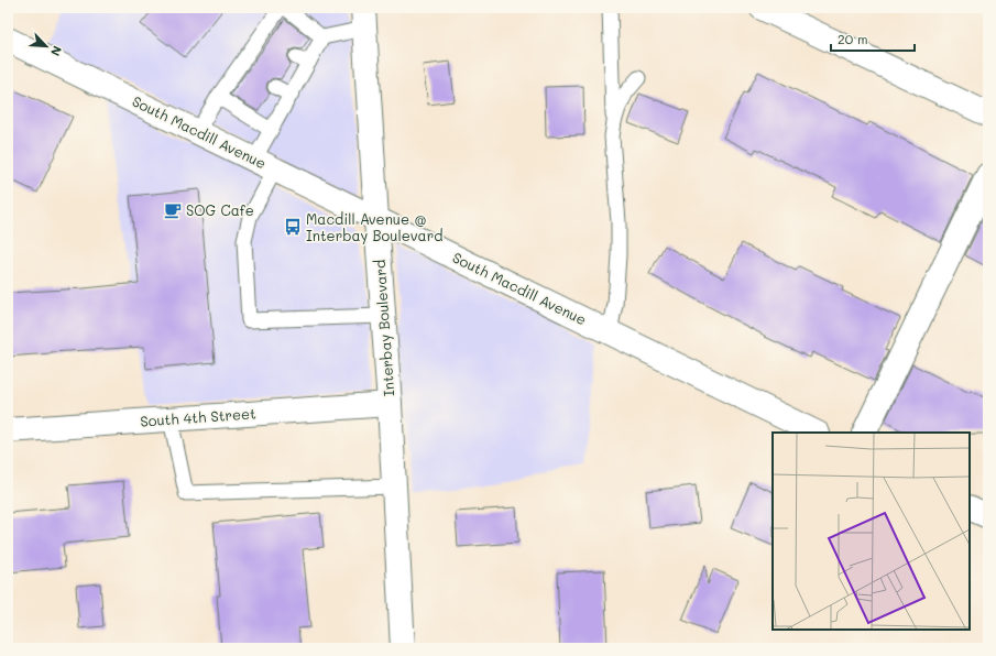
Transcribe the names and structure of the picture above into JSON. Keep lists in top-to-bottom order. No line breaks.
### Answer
{"streets":{"street":["South Macdill Avenue","Interbay Boulevard","South 4th Street"]},"crossings":[["South Macdill Avenue","Interbay Boulevard"],["Interbay Boulevard","South 4th Street"]],"places":{"cafe":["SOG Cafe"],"bus stop":["Macdill Avenue @ Interbay Boulevard"]},"scale_bar":"20 m","north":"bottom right"}
